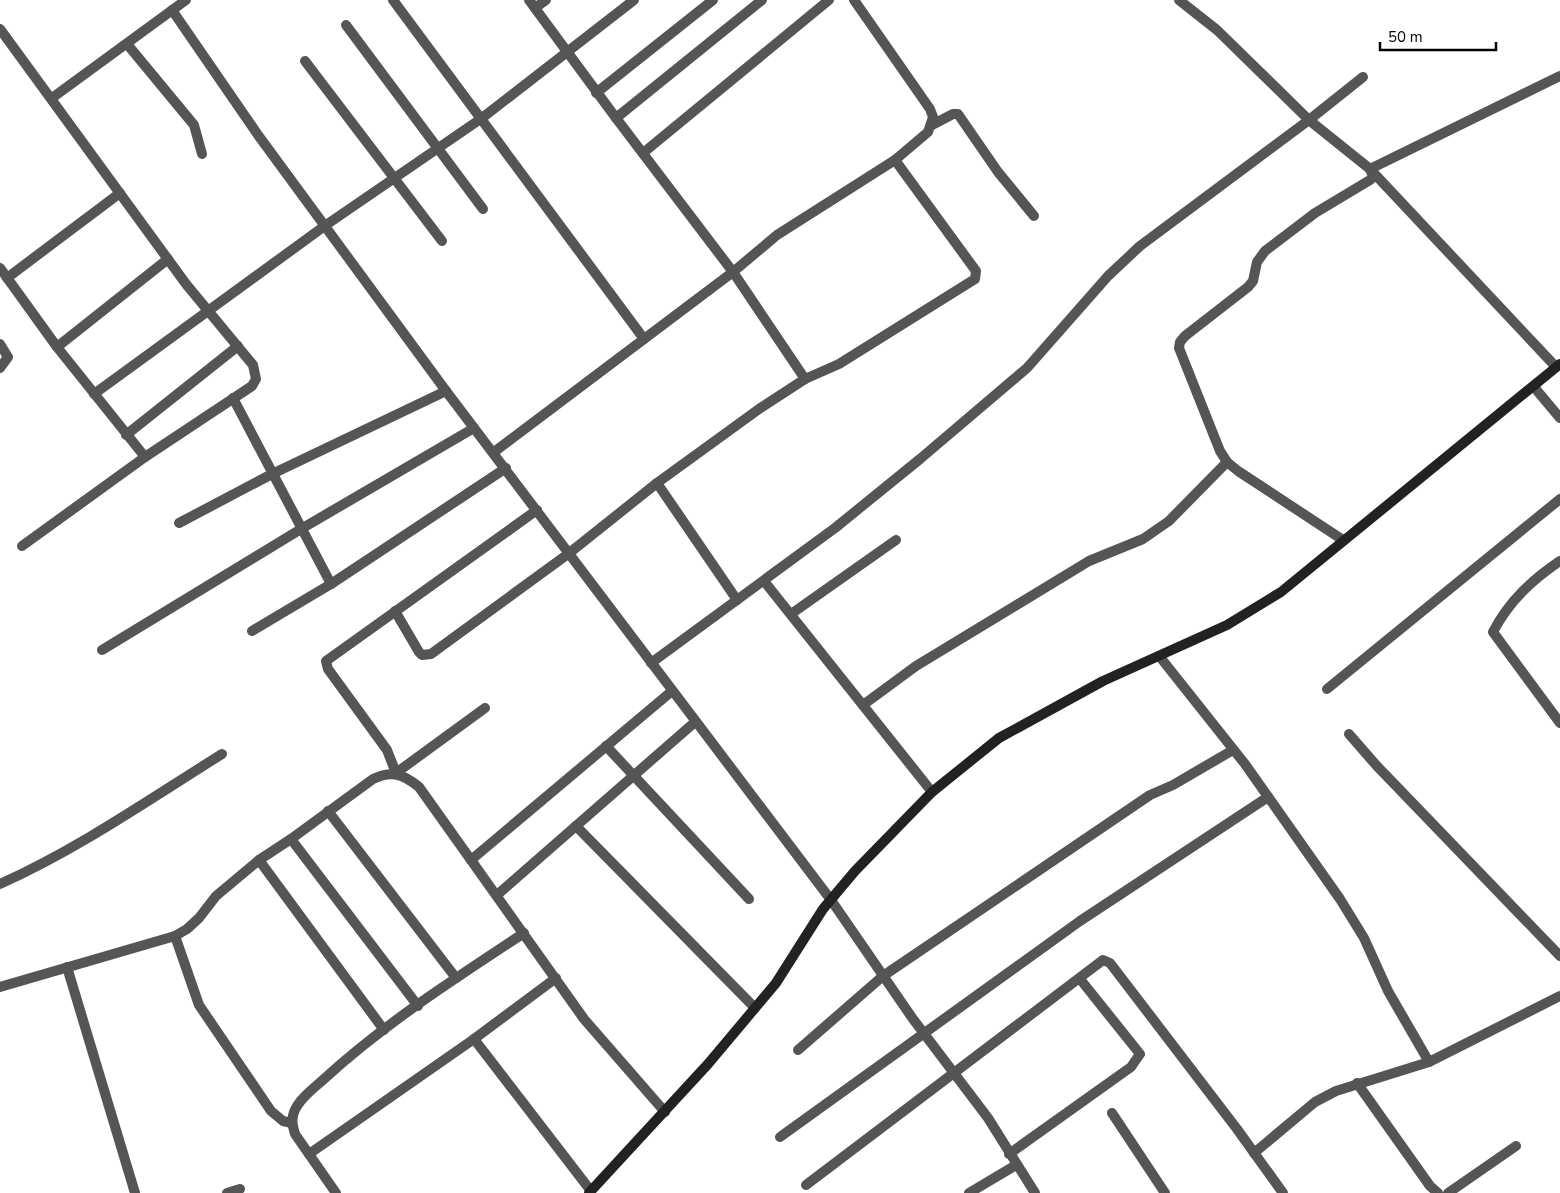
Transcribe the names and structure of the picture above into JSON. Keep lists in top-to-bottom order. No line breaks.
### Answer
{"scale_bar":"50 m"}
